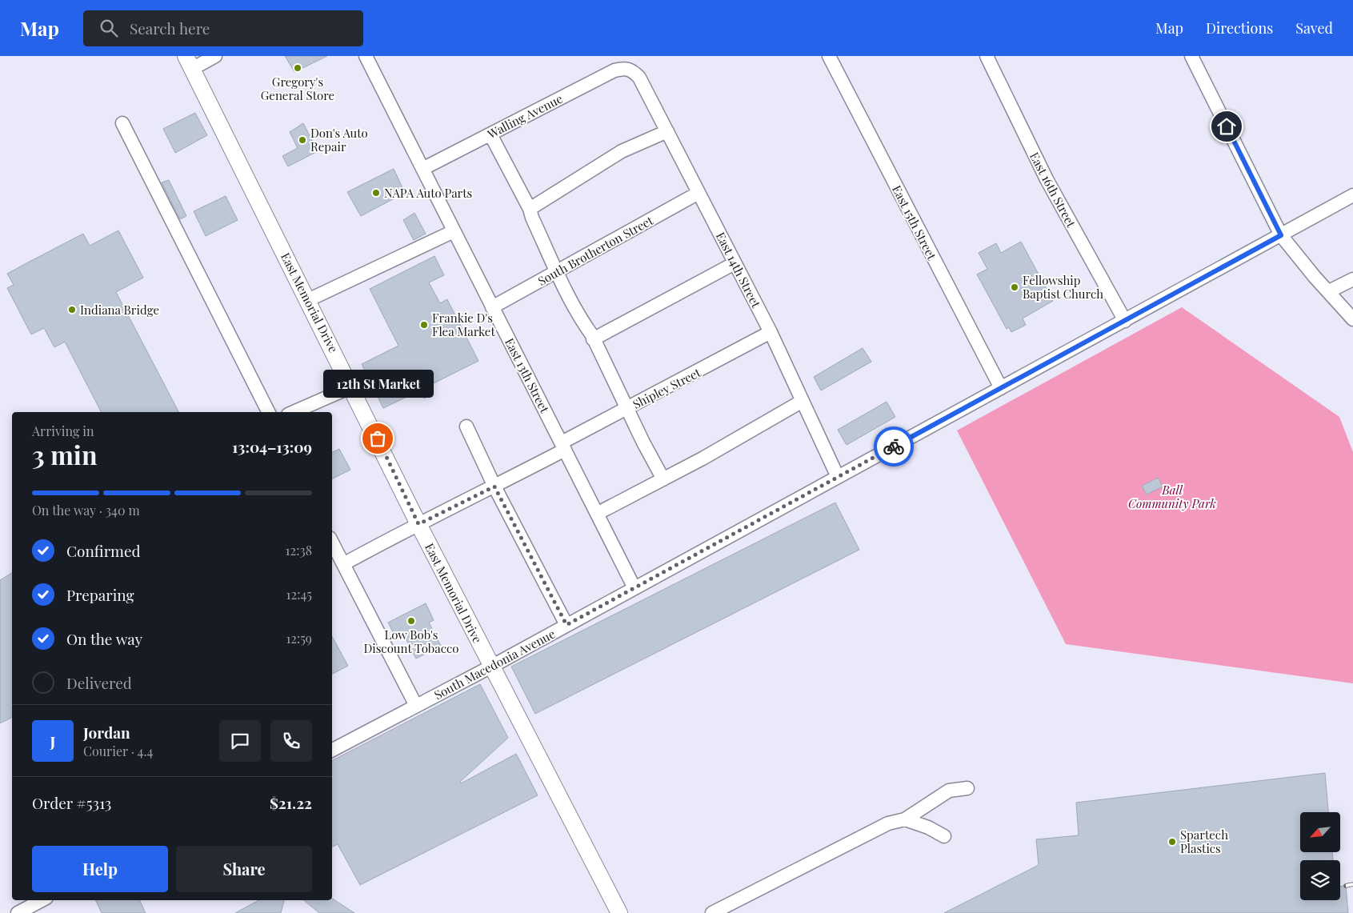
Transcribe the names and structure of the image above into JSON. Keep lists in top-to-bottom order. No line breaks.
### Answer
{"streets":{"main road":["East Memorial Drive"],"street":["Walling Avenue","East 16th Street","East 15th Street","South Brotherton Street","East 14th Street","East 13th Street","Shipley Street","South Macedonia Avenue"]},"crossings":[["Walling Avenue","East 14th Street"],["Walling Avenue","East 13th Street"],["East 16th Street","South Macedonia Avenue"],["East 15th Street","South Macedonia Avenue"],["South Brotherton Street","East 14th Street"],["South Brotherton Street","East 13th Street"],["East 14th Street","Shipley Street"],["East 14th Street","South Macedonia Avenue"],["East Memorial Drive","Shipley Street"],["East Memorial Drive","South Macedonia Avenue"],["East 13th Street","Shipley Street"],["East 13th Street","South Macedonia Avenue"]],"parks":["Ball Community Park"],"places":["Gregory's General Store","Don's Auto Repair","NAPA Auto Parts","Fellowship Baptist Church","Indiana Bridge","Frankie D's Flea Market","12th St Market","Low Bob's Discount Tobacco","Spartech Plastics"],"north":"bottom left","page":{"header":"Map","search":"Search here","nav":["Map","Directions","Saved"],"bubble":"12th St Market","heading":["3 min","Arriving in","13:04–13:09"],"panel":["Jordan","Courier · 4.4","Order #5313","$21.22"],"bar":"On the way · 340 m","list":[["Confirmed","12:38"],["Preparing","12:45"],["On the way","12:59"],"Delivered"],"round":"J","buttons":["Help","Share"]}}
